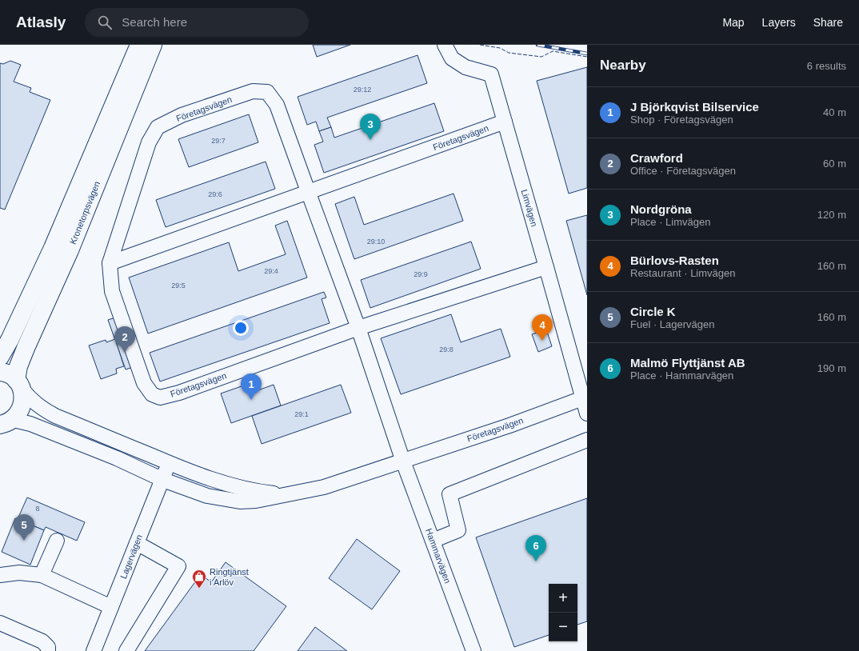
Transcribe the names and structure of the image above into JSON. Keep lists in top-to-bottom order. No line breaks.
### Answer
{"streets":{"main road":["Kronetorpsvägen"],"street":["Företagsvägen","Limvägen","Hammarvägen","Lagervägen"]},"crossings":[["Företagsvägen","Limvägen"],["Företagsvägen","Kronetorpsvägen"],["Företagsvägen","Hammarvägen"],["Företagsvägen","Lagervägen"]],"places":{"shop":["Ringtjänst i Arlöv"]},"house_numbers":["29:12","29:7","29:6","29:10","29:4","29:9","29:5","29:8","29:1","8"],"page":{"header":"Atlasly","search":"Search here","nav":["Map","Layers","Share"],"heading":["Nearby","6 results"],"list":[{"mark":"1","name":"J Björkqvist Bilservice","note":"Shop · Företagsvägen","value":"40 m"},{"mark":"2","name":"Crawford","note":"Office · Företagsvägen","value":"60 m"},{"mark":"3","name":"Nordgröna","note":"Place · Limvägen","value":"120 m"},{"mark":"4","name":"Bürlovs-Rasten","note":"Restaurant · Limvägen","value":"160 m"},{"mark":"5","name":"Circle K","note":"Fuel · Lagervägen","value":"160 m"},{"mark":"6","name":"Malmö Flyttjänst AB","note":"Place · Hammarvägen","value":"190 m"}],"pins":["3","4","2","1","5","6"],"map_buttons":["+","−"]}}
